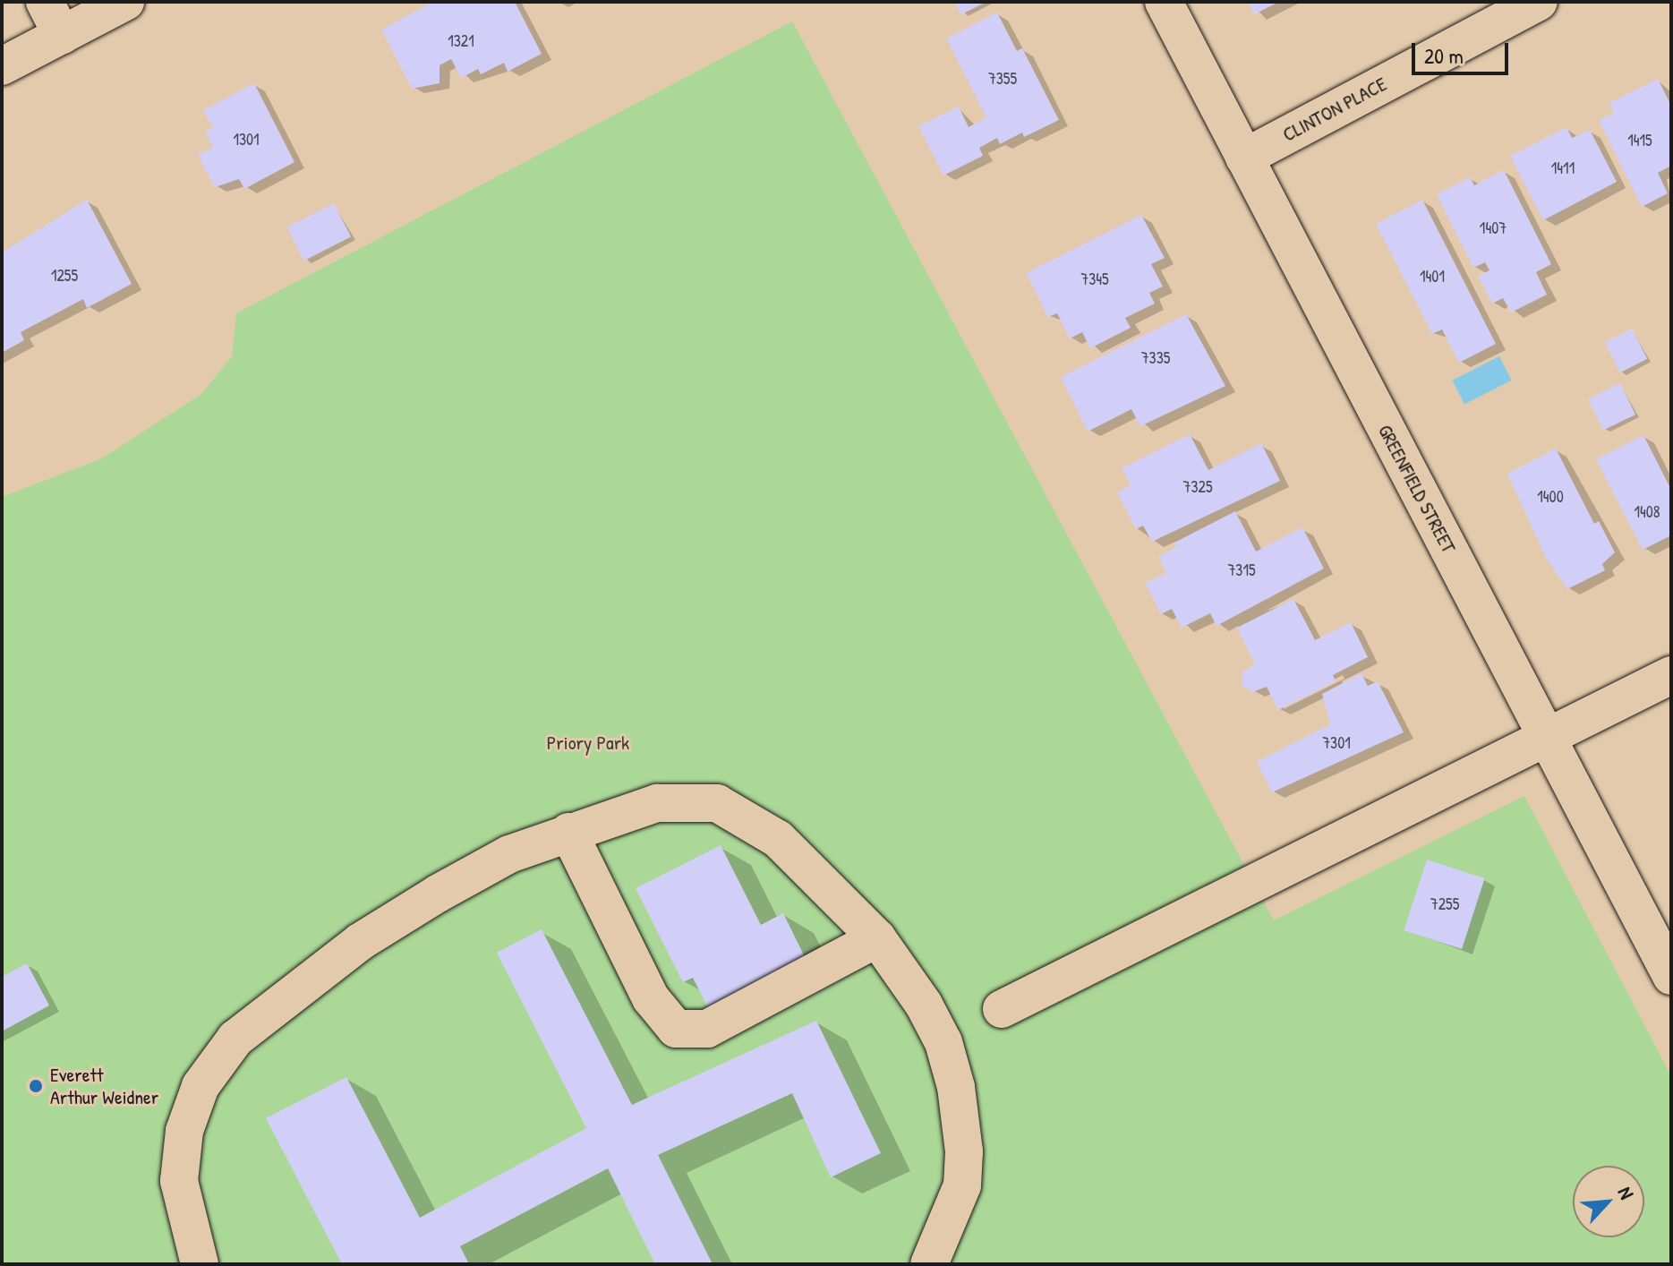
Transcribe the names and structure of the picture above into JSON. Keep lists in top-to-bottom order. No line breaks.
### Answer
{"streets":{"street":["CLINTON PLACE","GREENFIELD STREET"]},"crossings":[["CLINTON PLACE","GREENFIELD STREET"]],"parks":["Priory Park"],"places":["Everett Arthur Weidner"],"house_numbers":["1321","7355","1301","1415","1411","1407","1255","1401","7345","7335","7325","1400","1408","7315","7301","7255"],"scale_bar":"20 m","north":"top right"}
